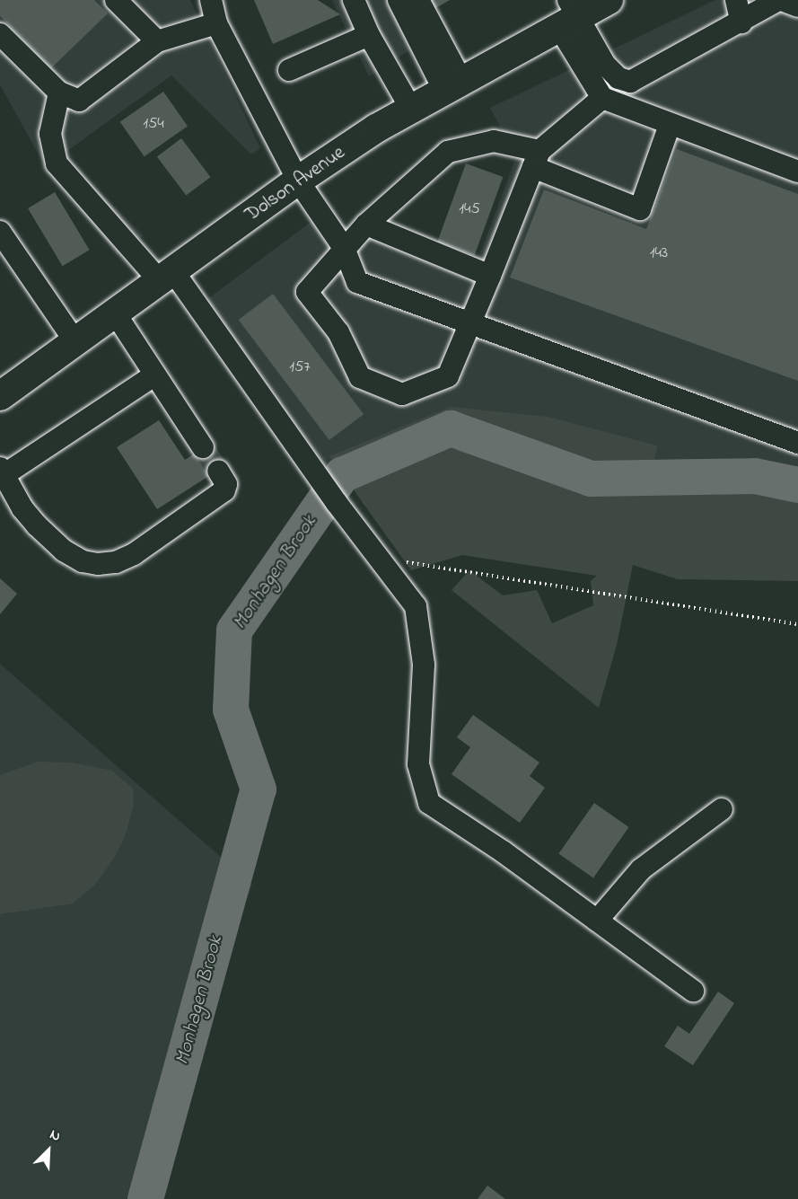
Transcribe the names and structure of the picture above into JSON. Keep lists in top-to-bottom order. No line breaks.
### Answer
{"streets":{"main road":["Dolson Avenue"]},"water":["Monhagen Brook"],"house_numbers":["154","145","143","157"],"north":"top right"}
